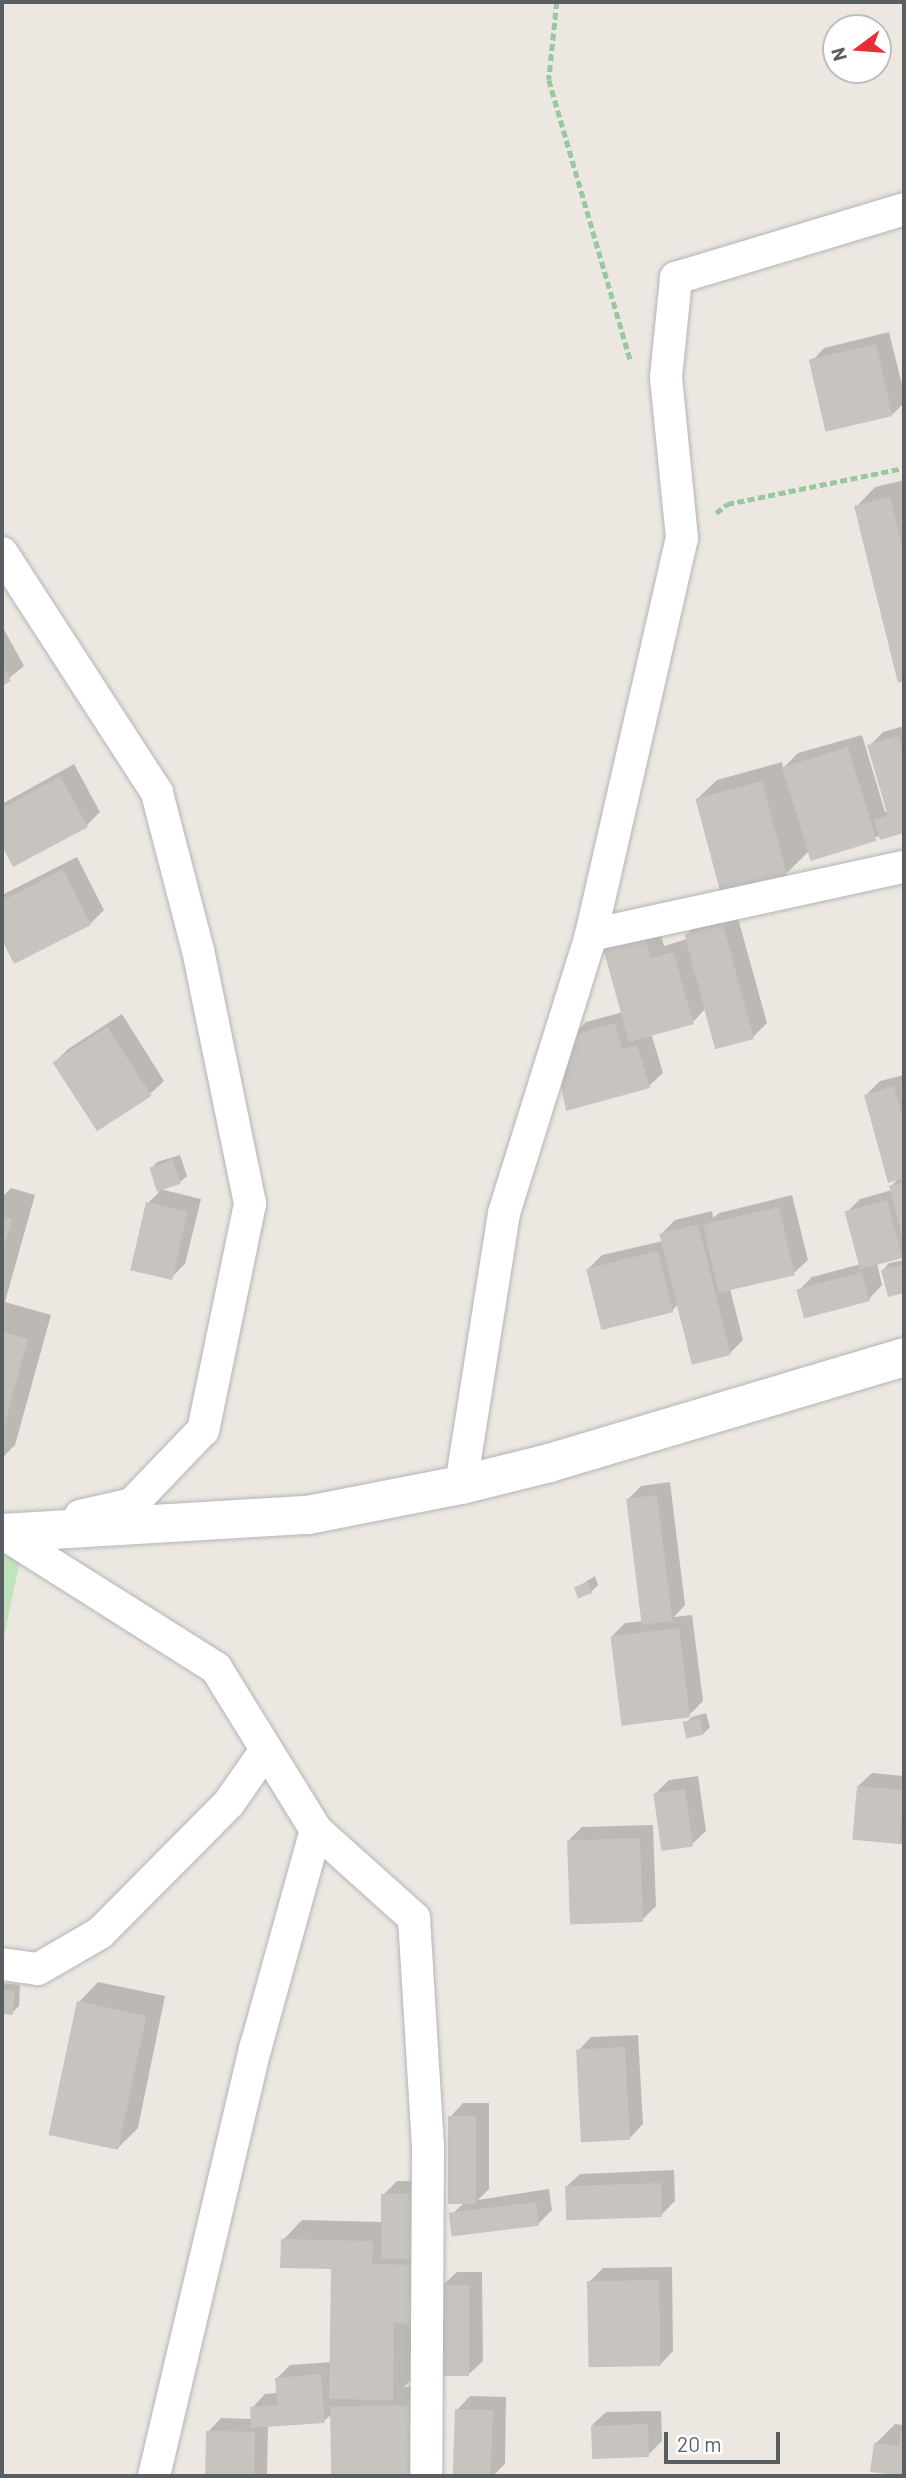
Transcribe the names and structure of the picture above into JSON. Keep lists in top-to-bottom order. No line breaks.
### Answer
{"scale_bar":"20 m","north":"left"}
